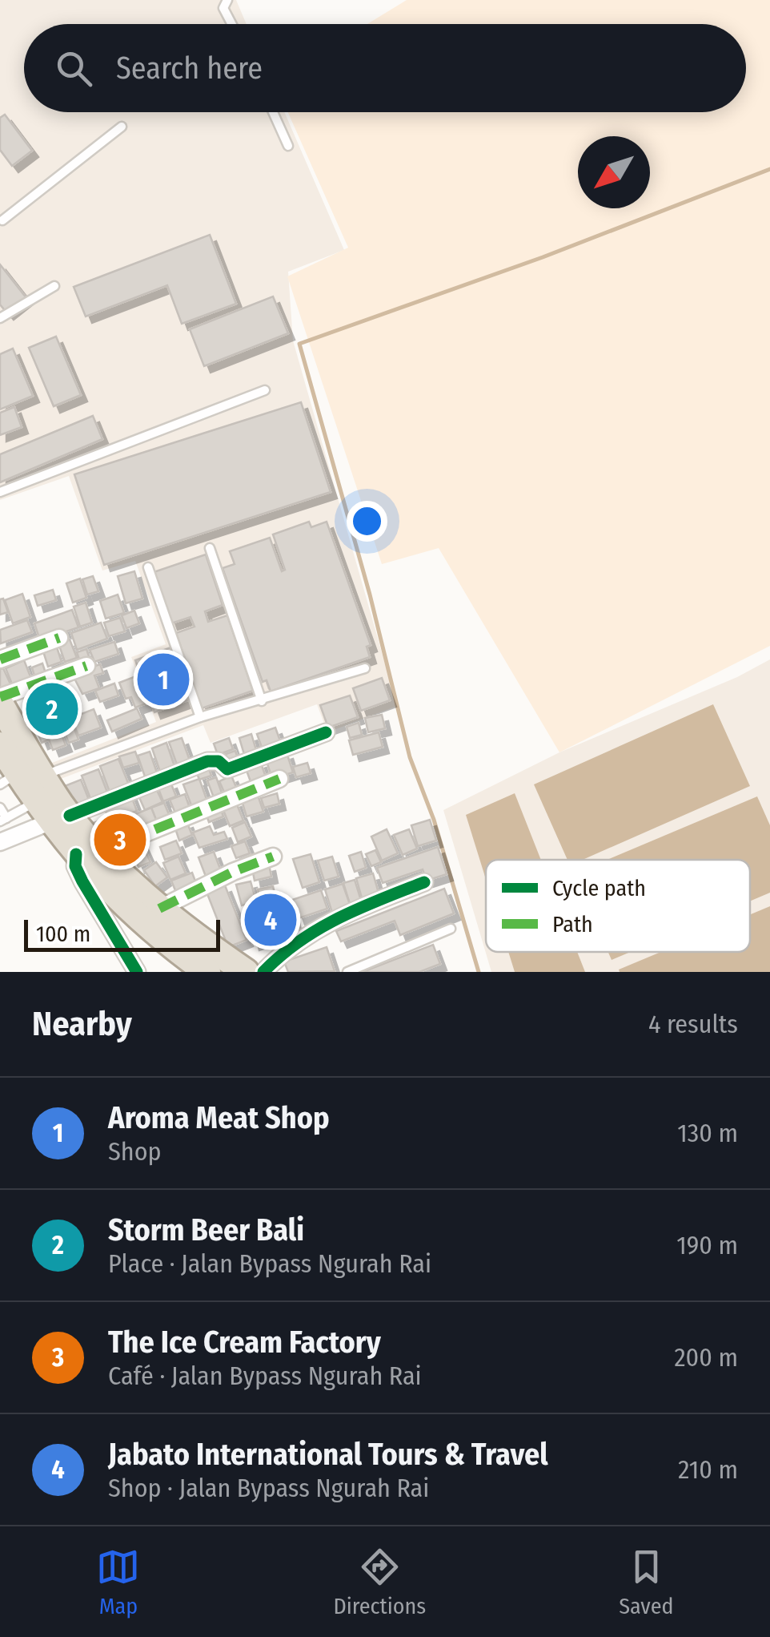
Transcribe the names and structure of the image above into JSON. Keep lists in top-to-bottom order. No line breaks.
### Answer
{"legend":["Cycle path","Path"],"scale_bar":"100 m","north":"bottom left","page":{"search":"Search here","pins":["1","2","3","4"],"scale":"100 m","heading":["Nearby","4 results"],"list":[{"mark":"1","name":"Aroma Meat Shop","note":"Shop","value":"130 m"},{"mark":"2","name":"Storm Beer Bali","note":"Place · Jalan Bypass Ngurah Rai","value":"190 m"},{"mark":"3","name":"The Ice Cream Factory","note":"Café · Jalan Bypass Ngurah Rai","value":"200 m"},{"mark":"4","name":"Jabato International Tours & Travel","note":"Shop · Jalan Bypass Ngurah Rai","value":"210 m"}],"nav":["Map","Directions","Saved"]}}
